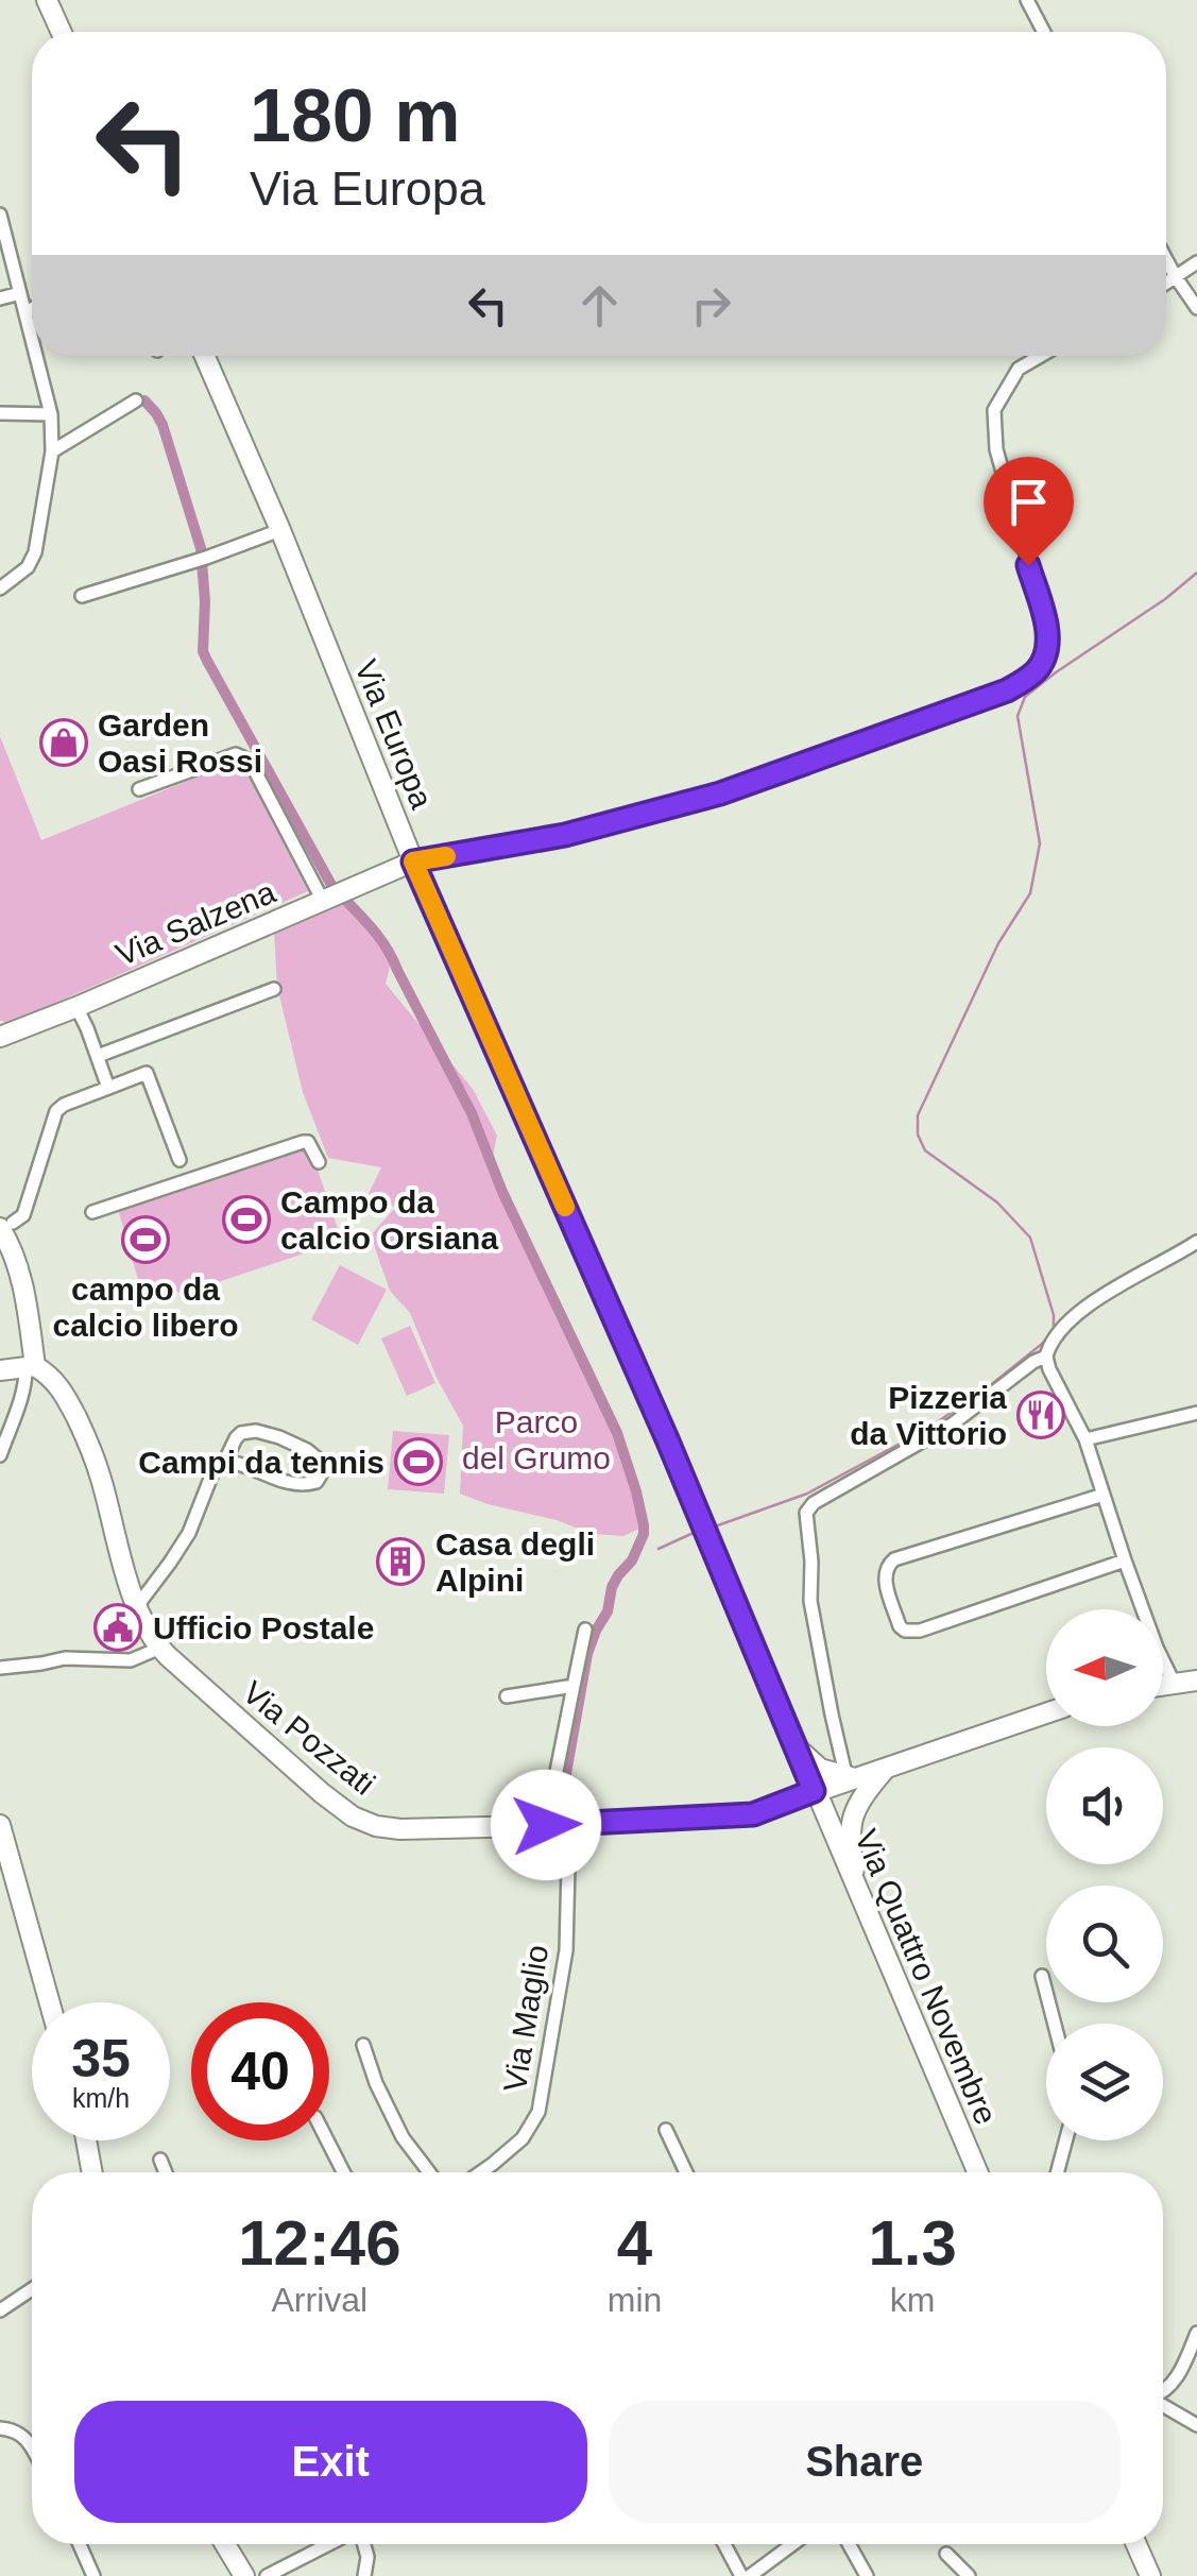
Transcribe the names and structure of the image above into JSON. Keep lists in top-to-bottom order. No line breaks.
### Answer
{"streets":{"main road":["Via Europa","Via Salzena","Via Pozzati","Via Quattro Novembre"],"street":["Via Maglio"]},"crossings":[["Via Europa","Via Salzena"],["Via Europa","Via Pozzati"],["Via Europa","Via Quattro Novembre"],["Via Pozzati","Via Quattro Novembre"],["Via Pozzati","Via Maglio"]],"parks":["Parco del Grumo"],"places":{"shop":["Garden Oasi Rossi"],"sports":["Campo da calcio Orsiana","campo da calcio libero","Campi da tennis"],"restaurant":["Pizzeria da Vittorio"],"building":["Casa degli Alpini"],"public building":["Ufficio Postale"]},"north":"left","page":{"turn":["180 m","Via Europa"],"speed":"35 km/h","limit":"40","eta":["12:46","Arrival","4","min","1.3","km"],"buttons":["Exit","Share"]}}
